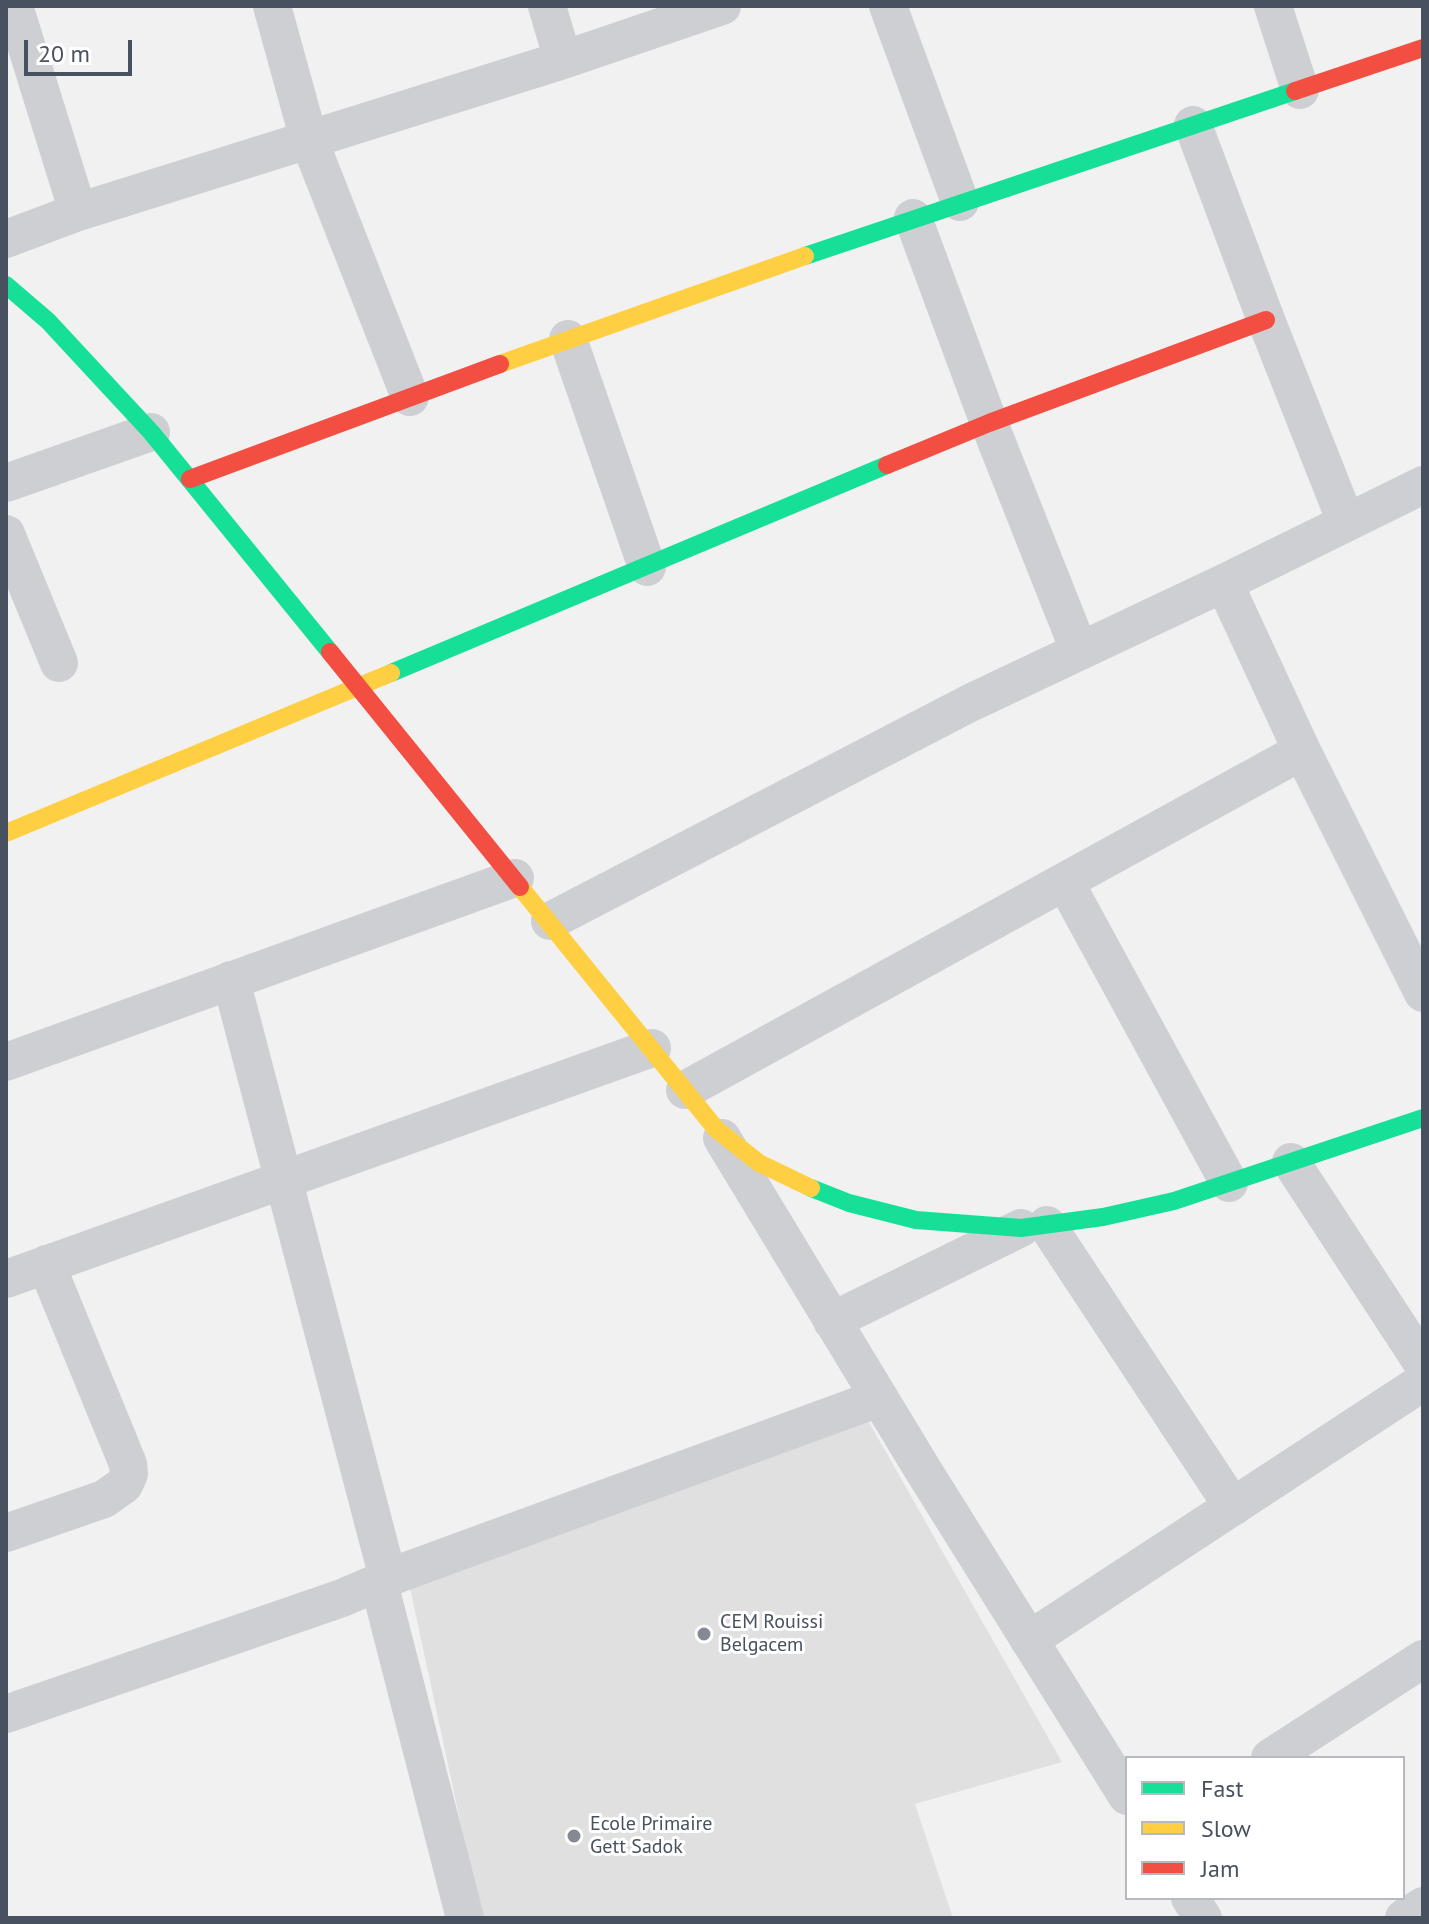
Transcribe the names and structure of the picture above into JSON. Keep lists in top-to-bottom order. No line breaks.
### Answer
{"places":["CEM Rouissi Belgacem","Ecole Primaire Gett Sadok"],"legend":["Fast","Slow","Jam"],"scale_bar":"20 m"}
